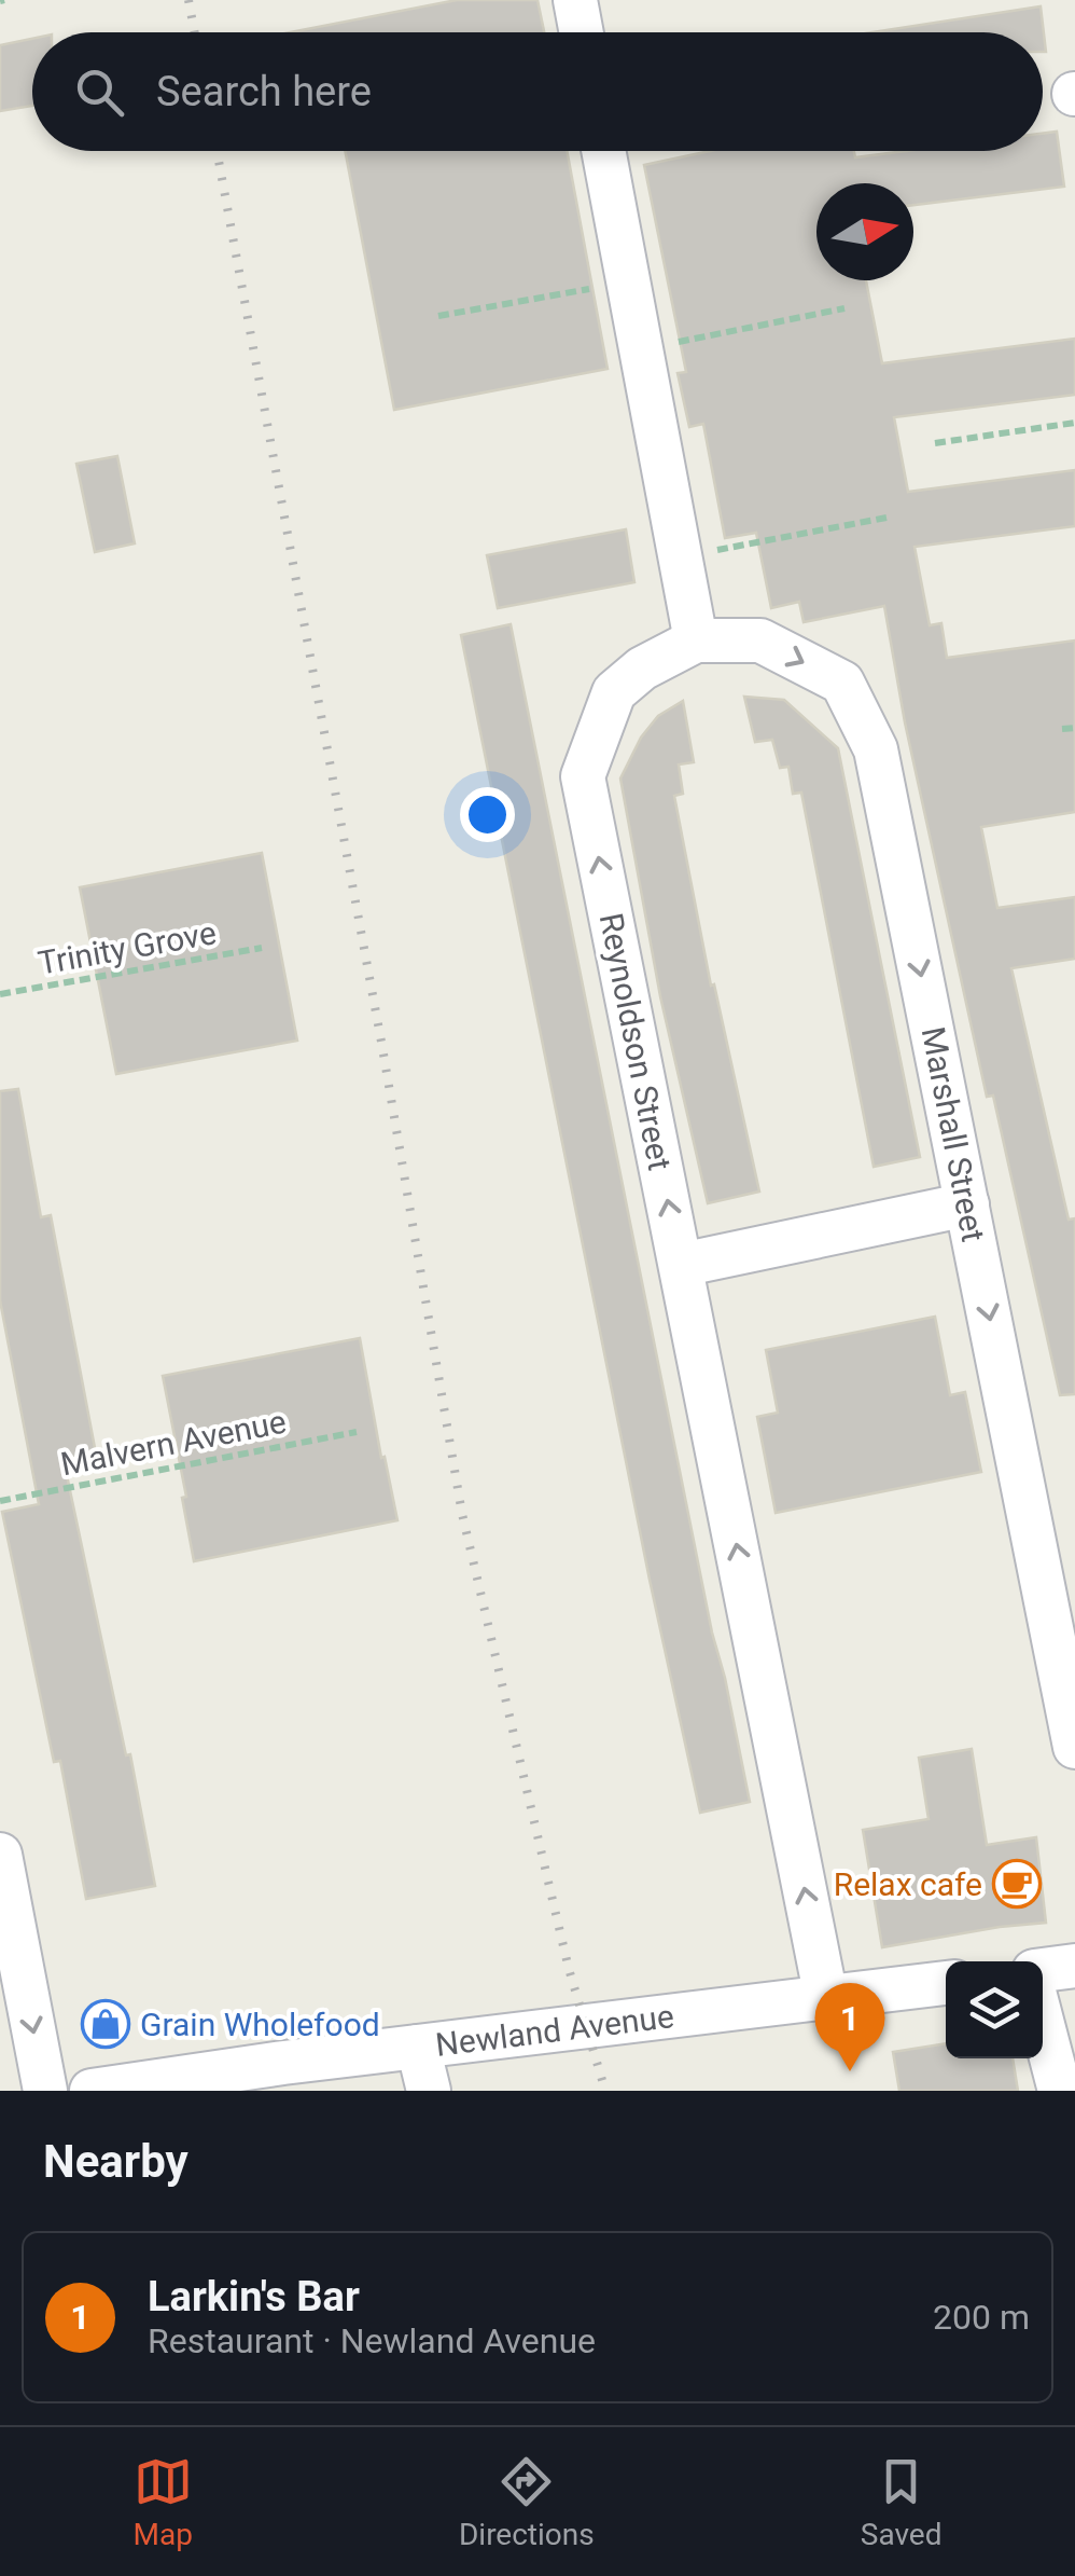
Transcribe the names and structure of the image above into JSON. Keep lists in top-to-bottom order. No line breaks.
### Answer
{"streets":{"street":["Reynoldson Street","Marshall Street","Newland Avenue"],"path":["Trinity Grove","Malvern Avenue"]},"crossings":[["Reynoldson Street","Marshall Street"],["Reynoldson Street","Newland Avenue"]],"one_way":["Reynoldson Street","Marshall Street"],"places":{"cafe":["Relax cafe"],"shop":["Grain Wholefood"]},"north":"right","page":{"search":"Search here","pins":"1","heading":"Nearby","list":[{"mark":"1","name":"Larkin's Bar","note":"Restaurant · Newland Avenue","value":"200 m"}],"nav":["Map","Directions","Saved"]}}
